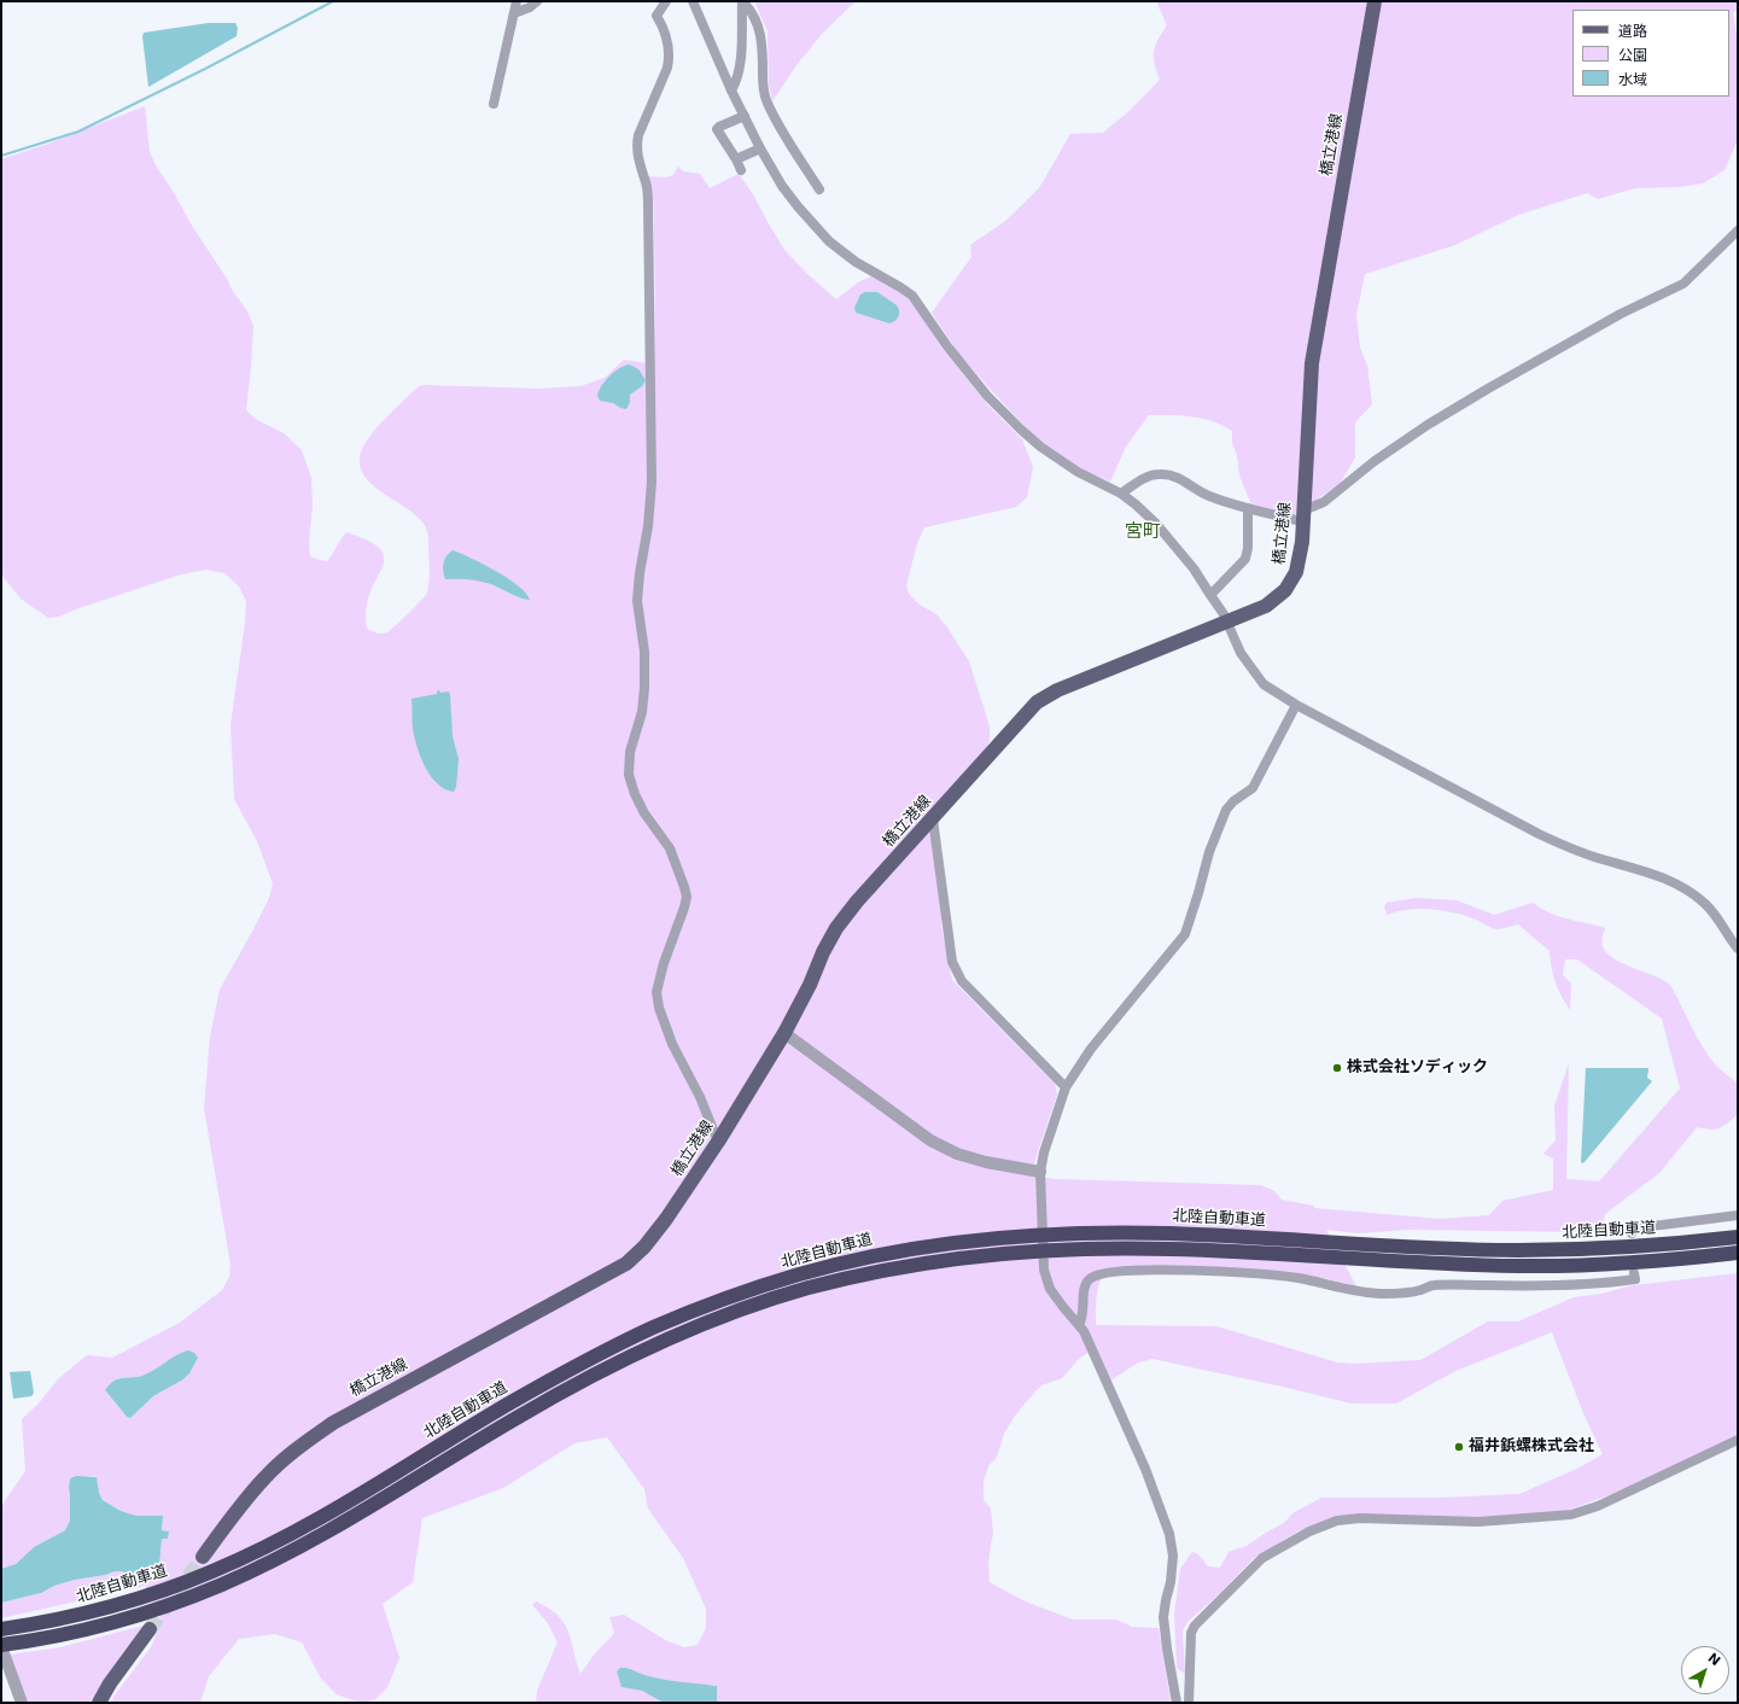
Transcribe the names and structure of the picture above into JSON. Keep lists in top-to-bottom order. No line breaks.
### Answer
{"streets":{"highway":["北陸自動車道"],"main road":["橋立港線"]},"districts":["宮町"],"places":["株式会社ソディック","福井鋲螺株式会社"],"legend":["道路","公園","水域"],"north":"top right"}
